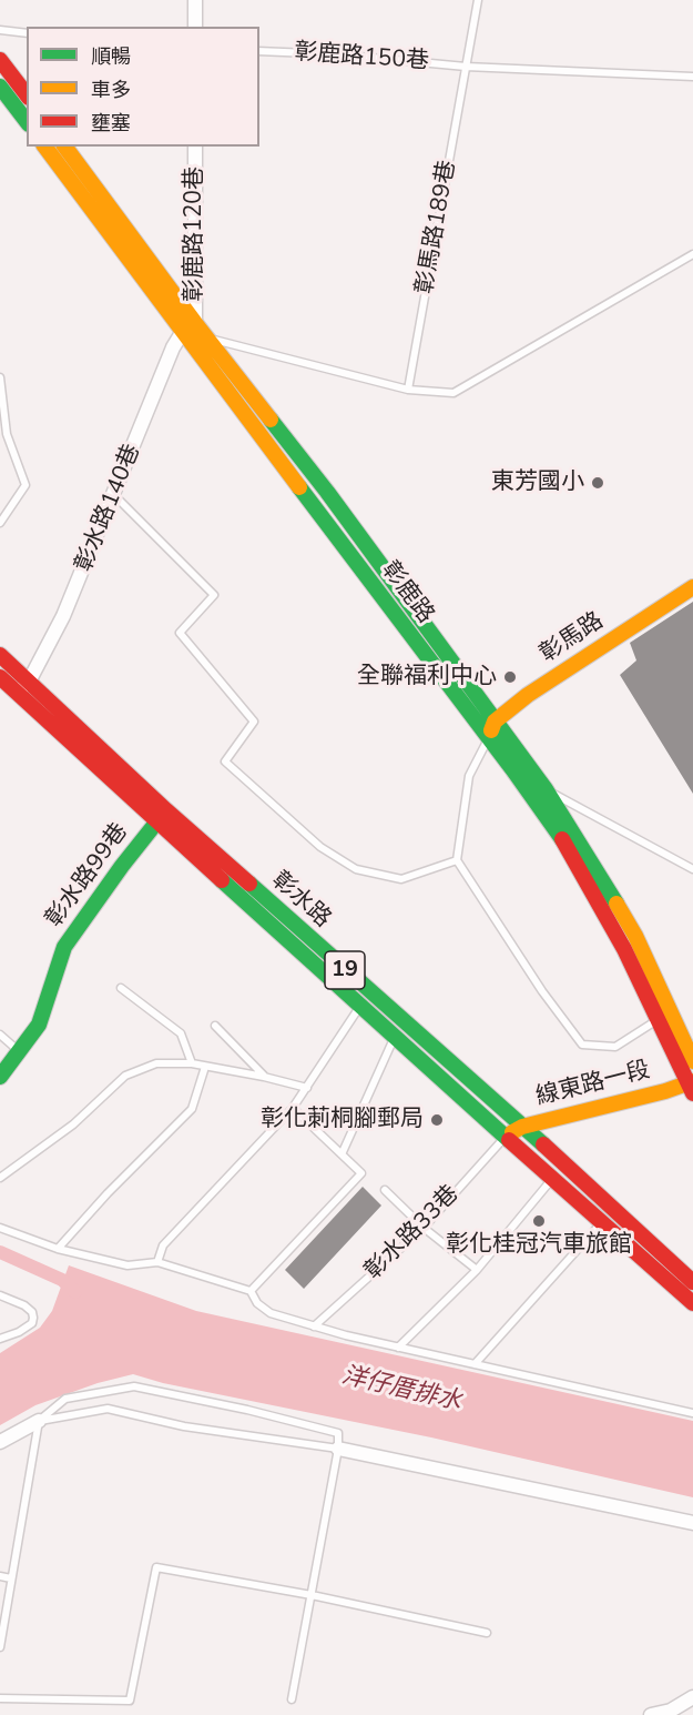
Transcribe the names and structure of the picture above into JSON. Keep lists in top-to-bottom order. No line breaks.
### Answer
{"streets":{"main road":["彰鹿路","彰馬路","彰水路99巷","彰水路","19","線東路一段"],"street":["彰鹿路120巷","彰水路140巷"],"lane":["彰鹿路150巷","彰馬路189巷","彰水路33巷"]},"crossings":[["彰鹿路150巷","彰馬路189巷"],["彰鹿路120巷","彰水路140巷"],["彰鹿路120巷","彰鹿路"],["彰水路140巷","彰鹿路"],["彰水路140巷","彰水路"],["彰鹿路","彰馬路"],["彰鹿路","線東路一段"],["彰水路99巷","彰水路"],["彰水路","線東路一段"],["彰水路","彰水路33巷"],["線東路一段","彰水路33巷"]],"water":["洋仔厝排水"],"places":["東芳國小","全聯福利中心","彰化莿桐腳郵局","彰化桂冠汽車旅館"],"legend":["順暢","車多","壅塞"]}
